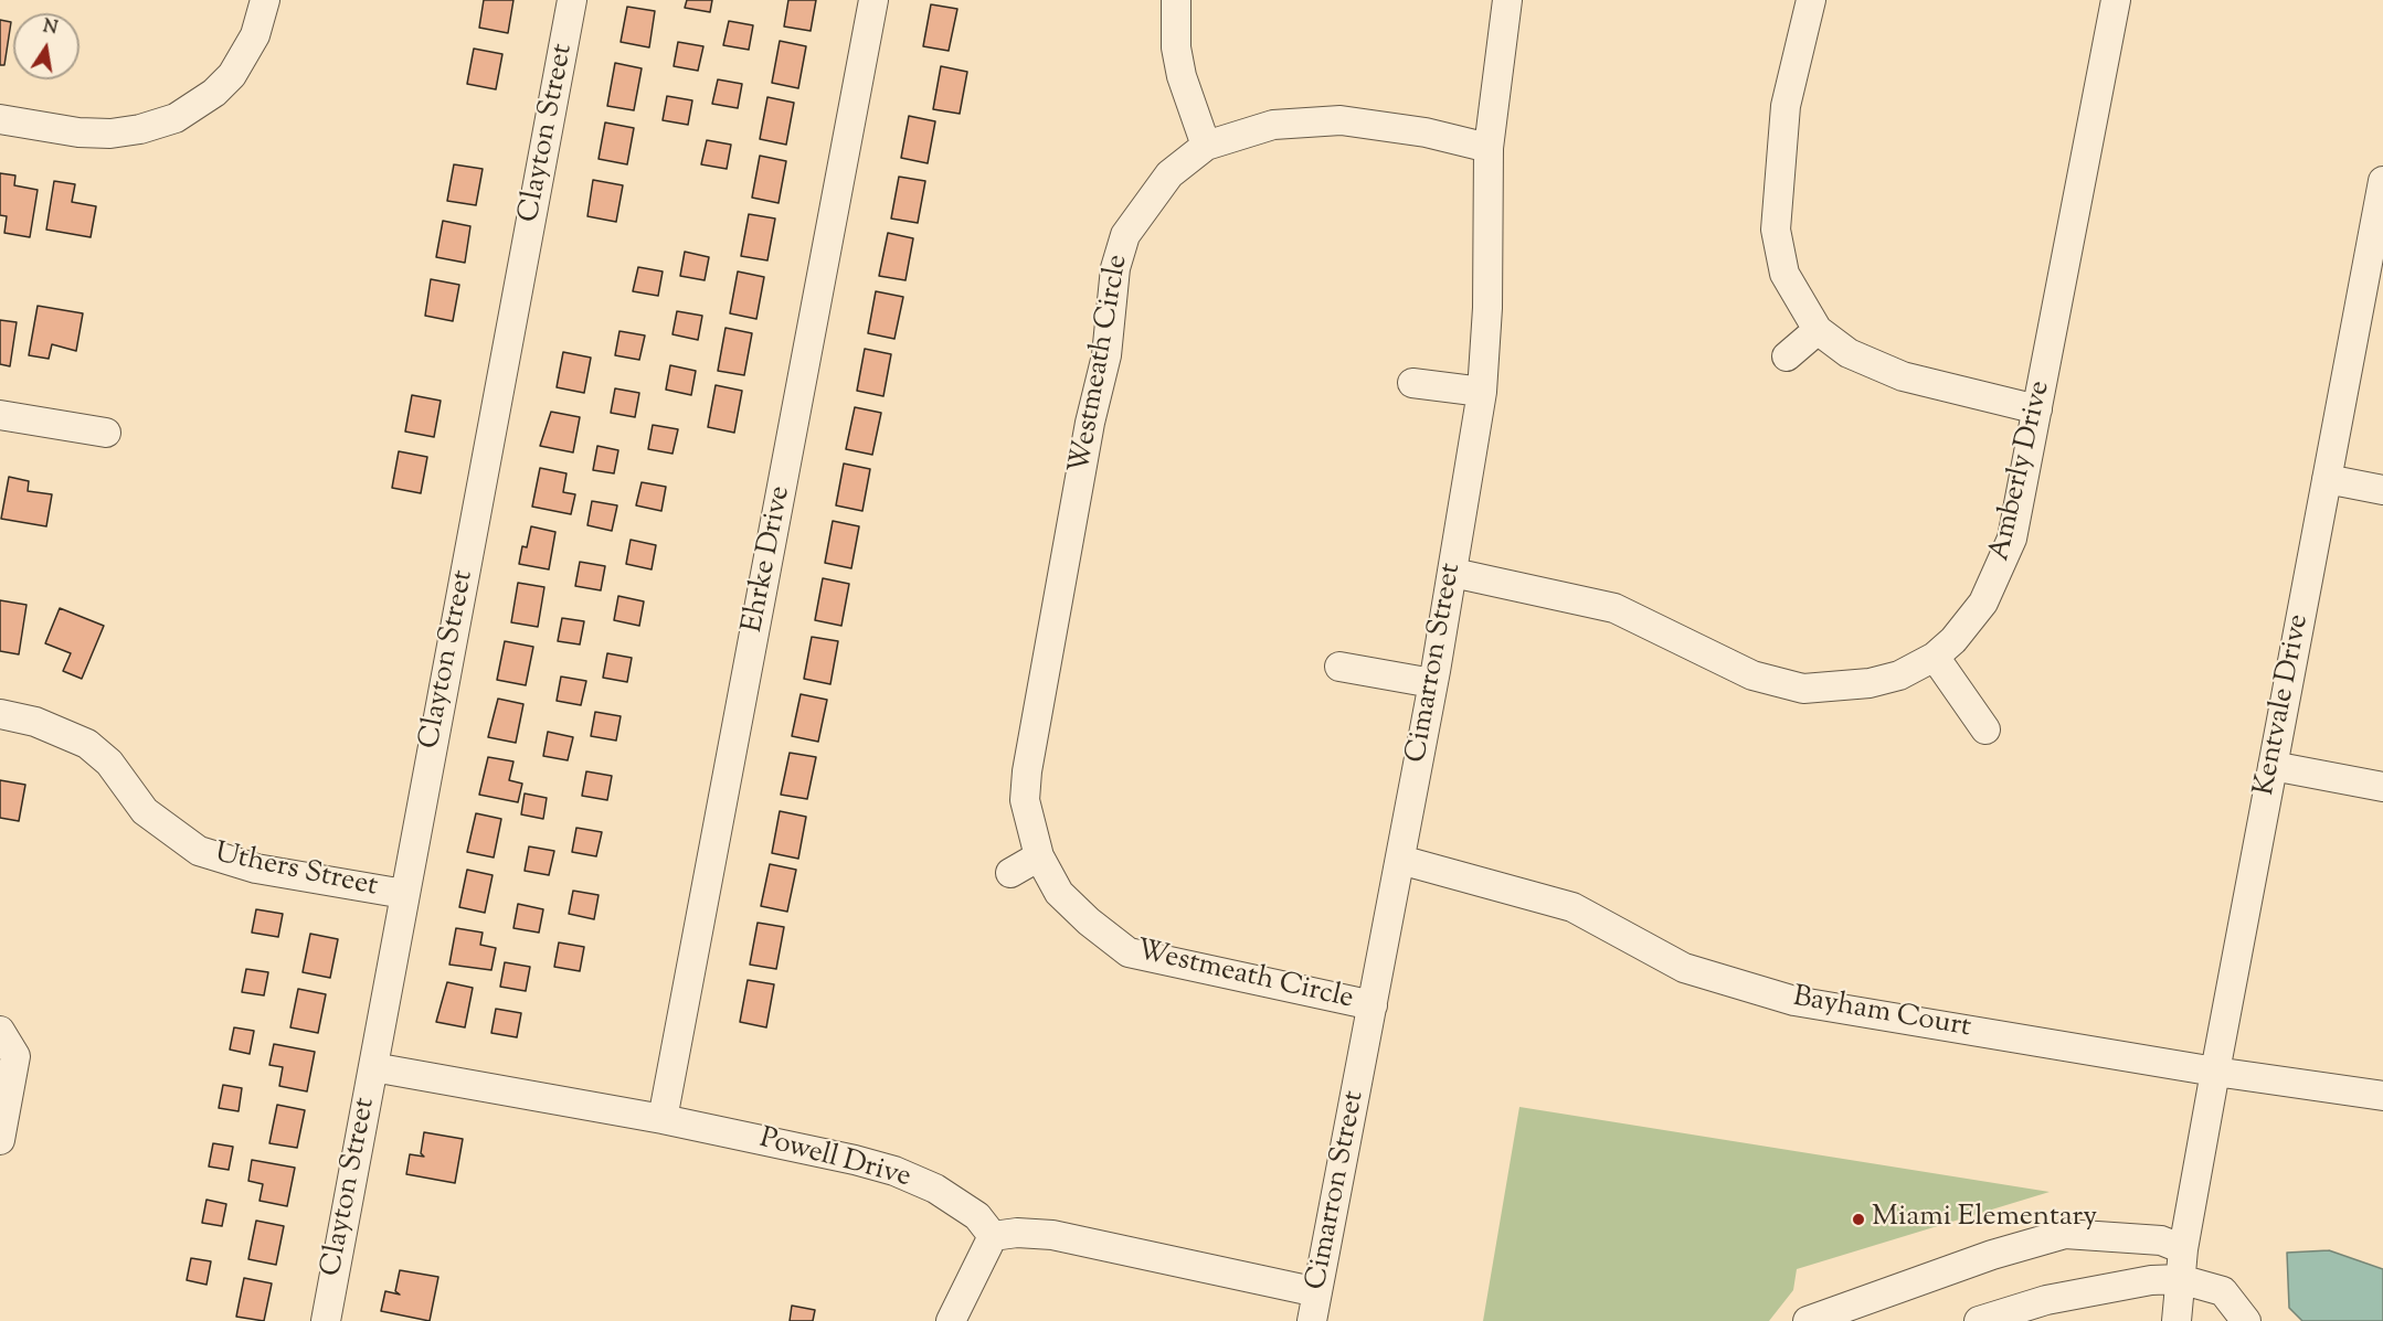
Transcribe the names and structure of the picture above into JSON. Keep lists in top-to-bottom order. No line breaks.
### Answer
{"streets":{"street":["Clayton Street","Westmeath Circle","Amberly Drive","Ehrke Drive","Cimarron Street","Kentvale Drive","Uthers Street","Bayham Court","Powell Drive"]},"crossings":[["Clayton Street","Uthers Street"],["Clayton Street","Powell Drive"],["Westmeath Circle","Cimarron Street"],["Amberly Drive","Cimarron Street"],["Ehrke Drive","Powell Drive"],["Cimarron Street","Bayham Court"],["Kentvale Drive","Bayham Court"]],"places":["Miami Elementary"],"north":"top"}
